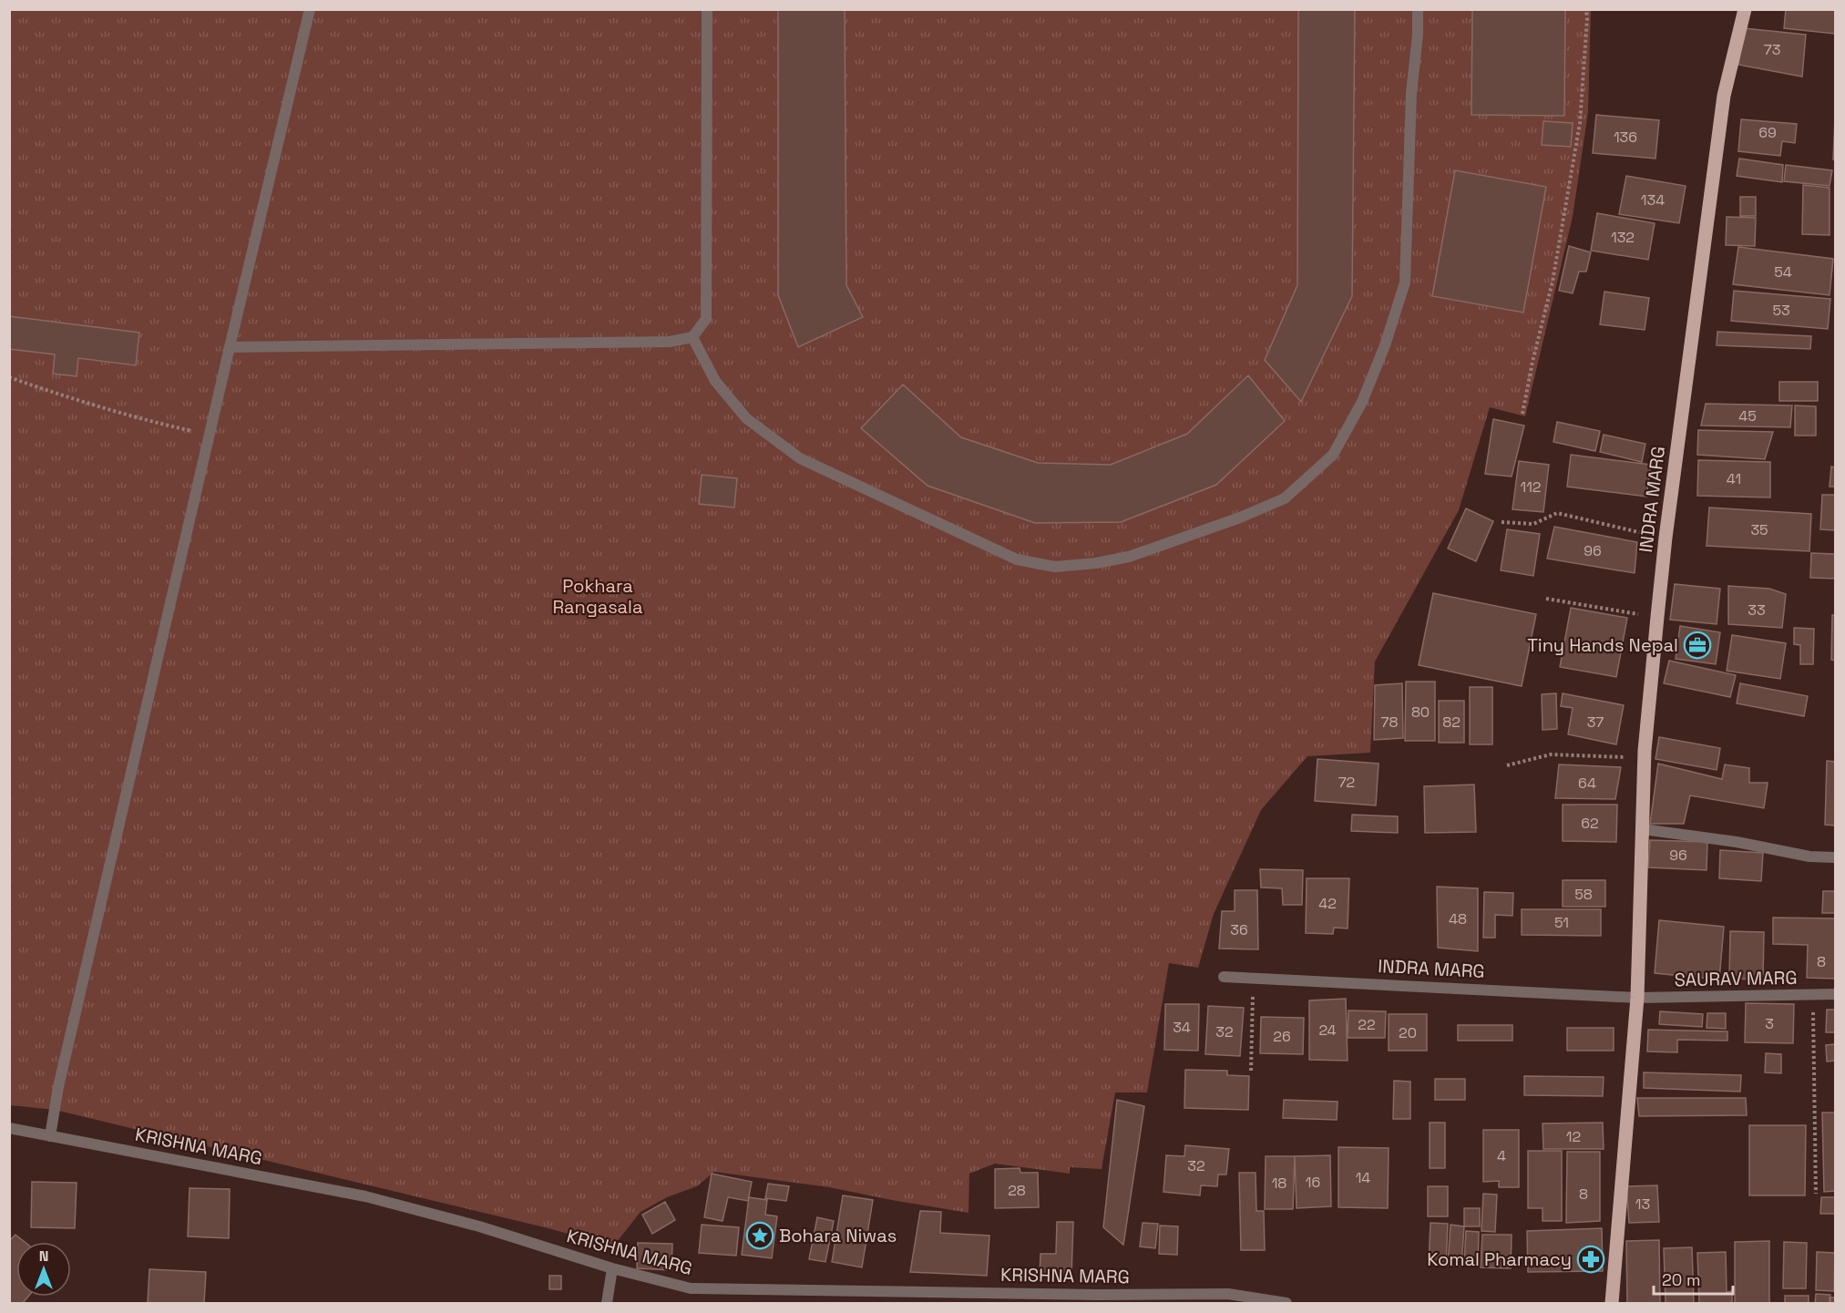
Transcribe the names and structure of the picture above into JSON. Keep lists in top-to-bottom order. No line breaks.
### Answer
{"streets":{"main road":["INDRA MARG"],"street":["SAURAV MARG","KRISHNA MARG"]},"crossings":[["INDRA MARG","SAURAV MARG"]],"parks":["Pokhara Rangasala"],"places":{"office":["Tiny Hands Nepal"],"place":["Bohara Niwas"],"pharmacy":["Komal Pharmacy"]},"house_numbers":["73","69","136","134","132","54","53","45","41","112","35","96","33","80","78","82","37","72","64","62","96","58","42","48","51","36","8","3","22","34","24","32","20","26","12","4","32","14","16","18","28","8","13"],"scale_bar":"20 m","north":"top"}
